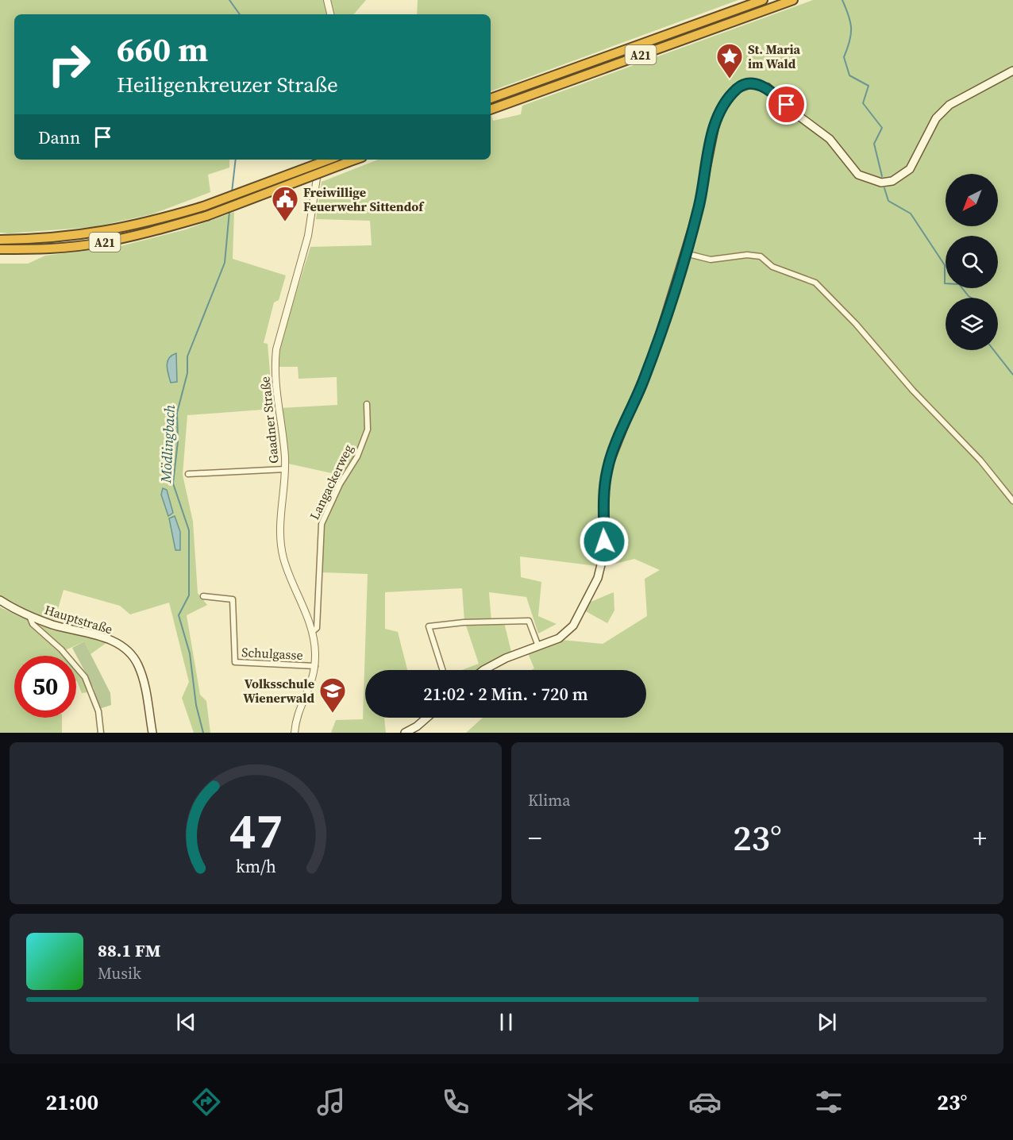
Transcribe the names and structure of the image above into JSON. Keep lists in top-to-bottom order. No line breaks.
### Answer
{"streets":{"highway":["A21"],"main road":["Hauptstraße"],"street":["Gaadner Straße","Langackerweg","Schulgasse"]},"crossings":[["Gaadner Straße","Langackerweg"],["Gaadner Straße","Schulgasse"]],"water":["Mödlingbach"],"places":{"place":["St. Maria im Wald"],"public building":["Freiwillige Feuerwehr Sittendof"],"school or university":["Volksschule Wienerwald"]},"north":"bottom left","page":{"turn":["660 m","Heiligenkreuzer Straße"],"then":"Dann","limit":"50","trip":"21:02 · 2 Min. · 720 m","tile":"Klima","heat":["−","23°","+"],"song":["88.1 FM","Musik"],"tabs":["21:00","23°"],"gauge":["47","km/h"]}}
